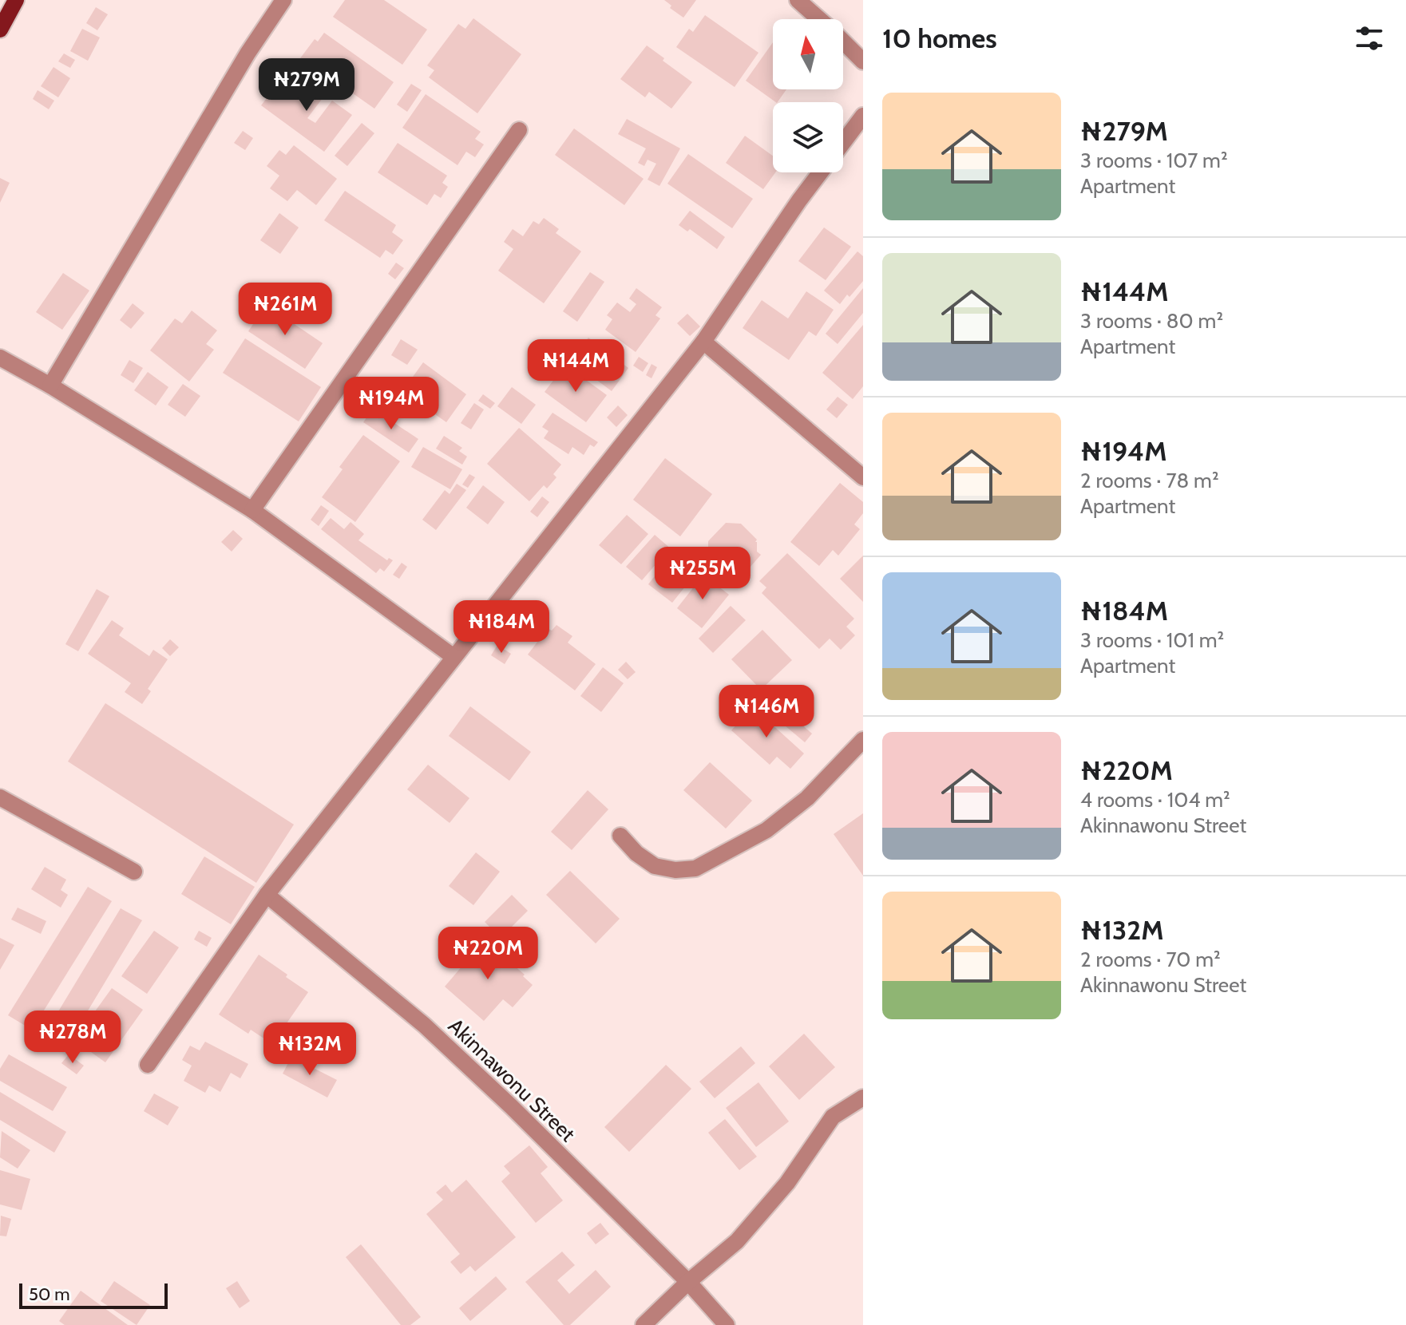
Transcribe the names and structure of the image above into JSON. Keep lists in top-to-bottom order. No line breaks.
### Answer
{"streets":{"street":["Akinnawonu Street"]},"scale_bar":"50 m","north":"top","page":{"heading":"10 homes","price":["₦279M","₦261M","₦144M","₦194M","₦255M","₦184M","₦146M","₦220M","₦278M","₦132M"],"list":[{"name":"₦279M","note":"3 rooms · 107 m² · Apartment"},{"name":"₦144M","note":"3 rooms · 80 m² · Apartment"},{"name":"₦194M","note":"2 rooms · 78 m² · Apartment"},{"name":"₦184M","note":"3 rooms · 101 m² · Apartment"},{"name":"₦220M","note":"4 rooms · 104 m² · Akinnawonu Street"},{"name":"₦132M","note":"2 rooms · 70 m² · Akinnawonu Street"}],"scale":"50 m"}}
